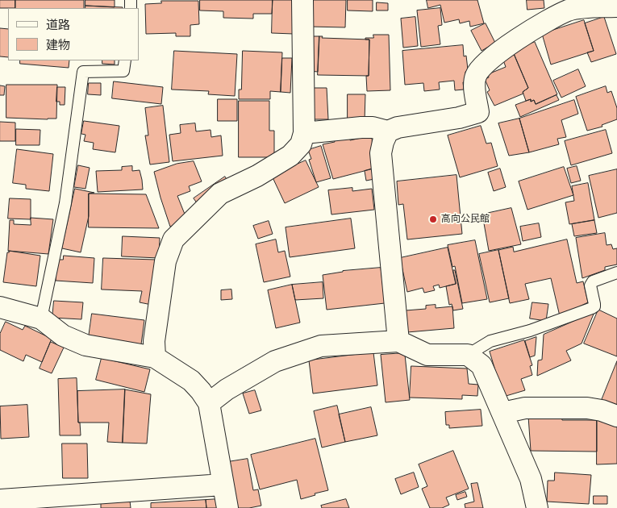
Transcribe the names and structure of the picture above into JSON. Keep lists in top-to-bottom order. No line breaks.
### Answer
{"places":["高向公民館"],"legend":["道路","建物"]}
